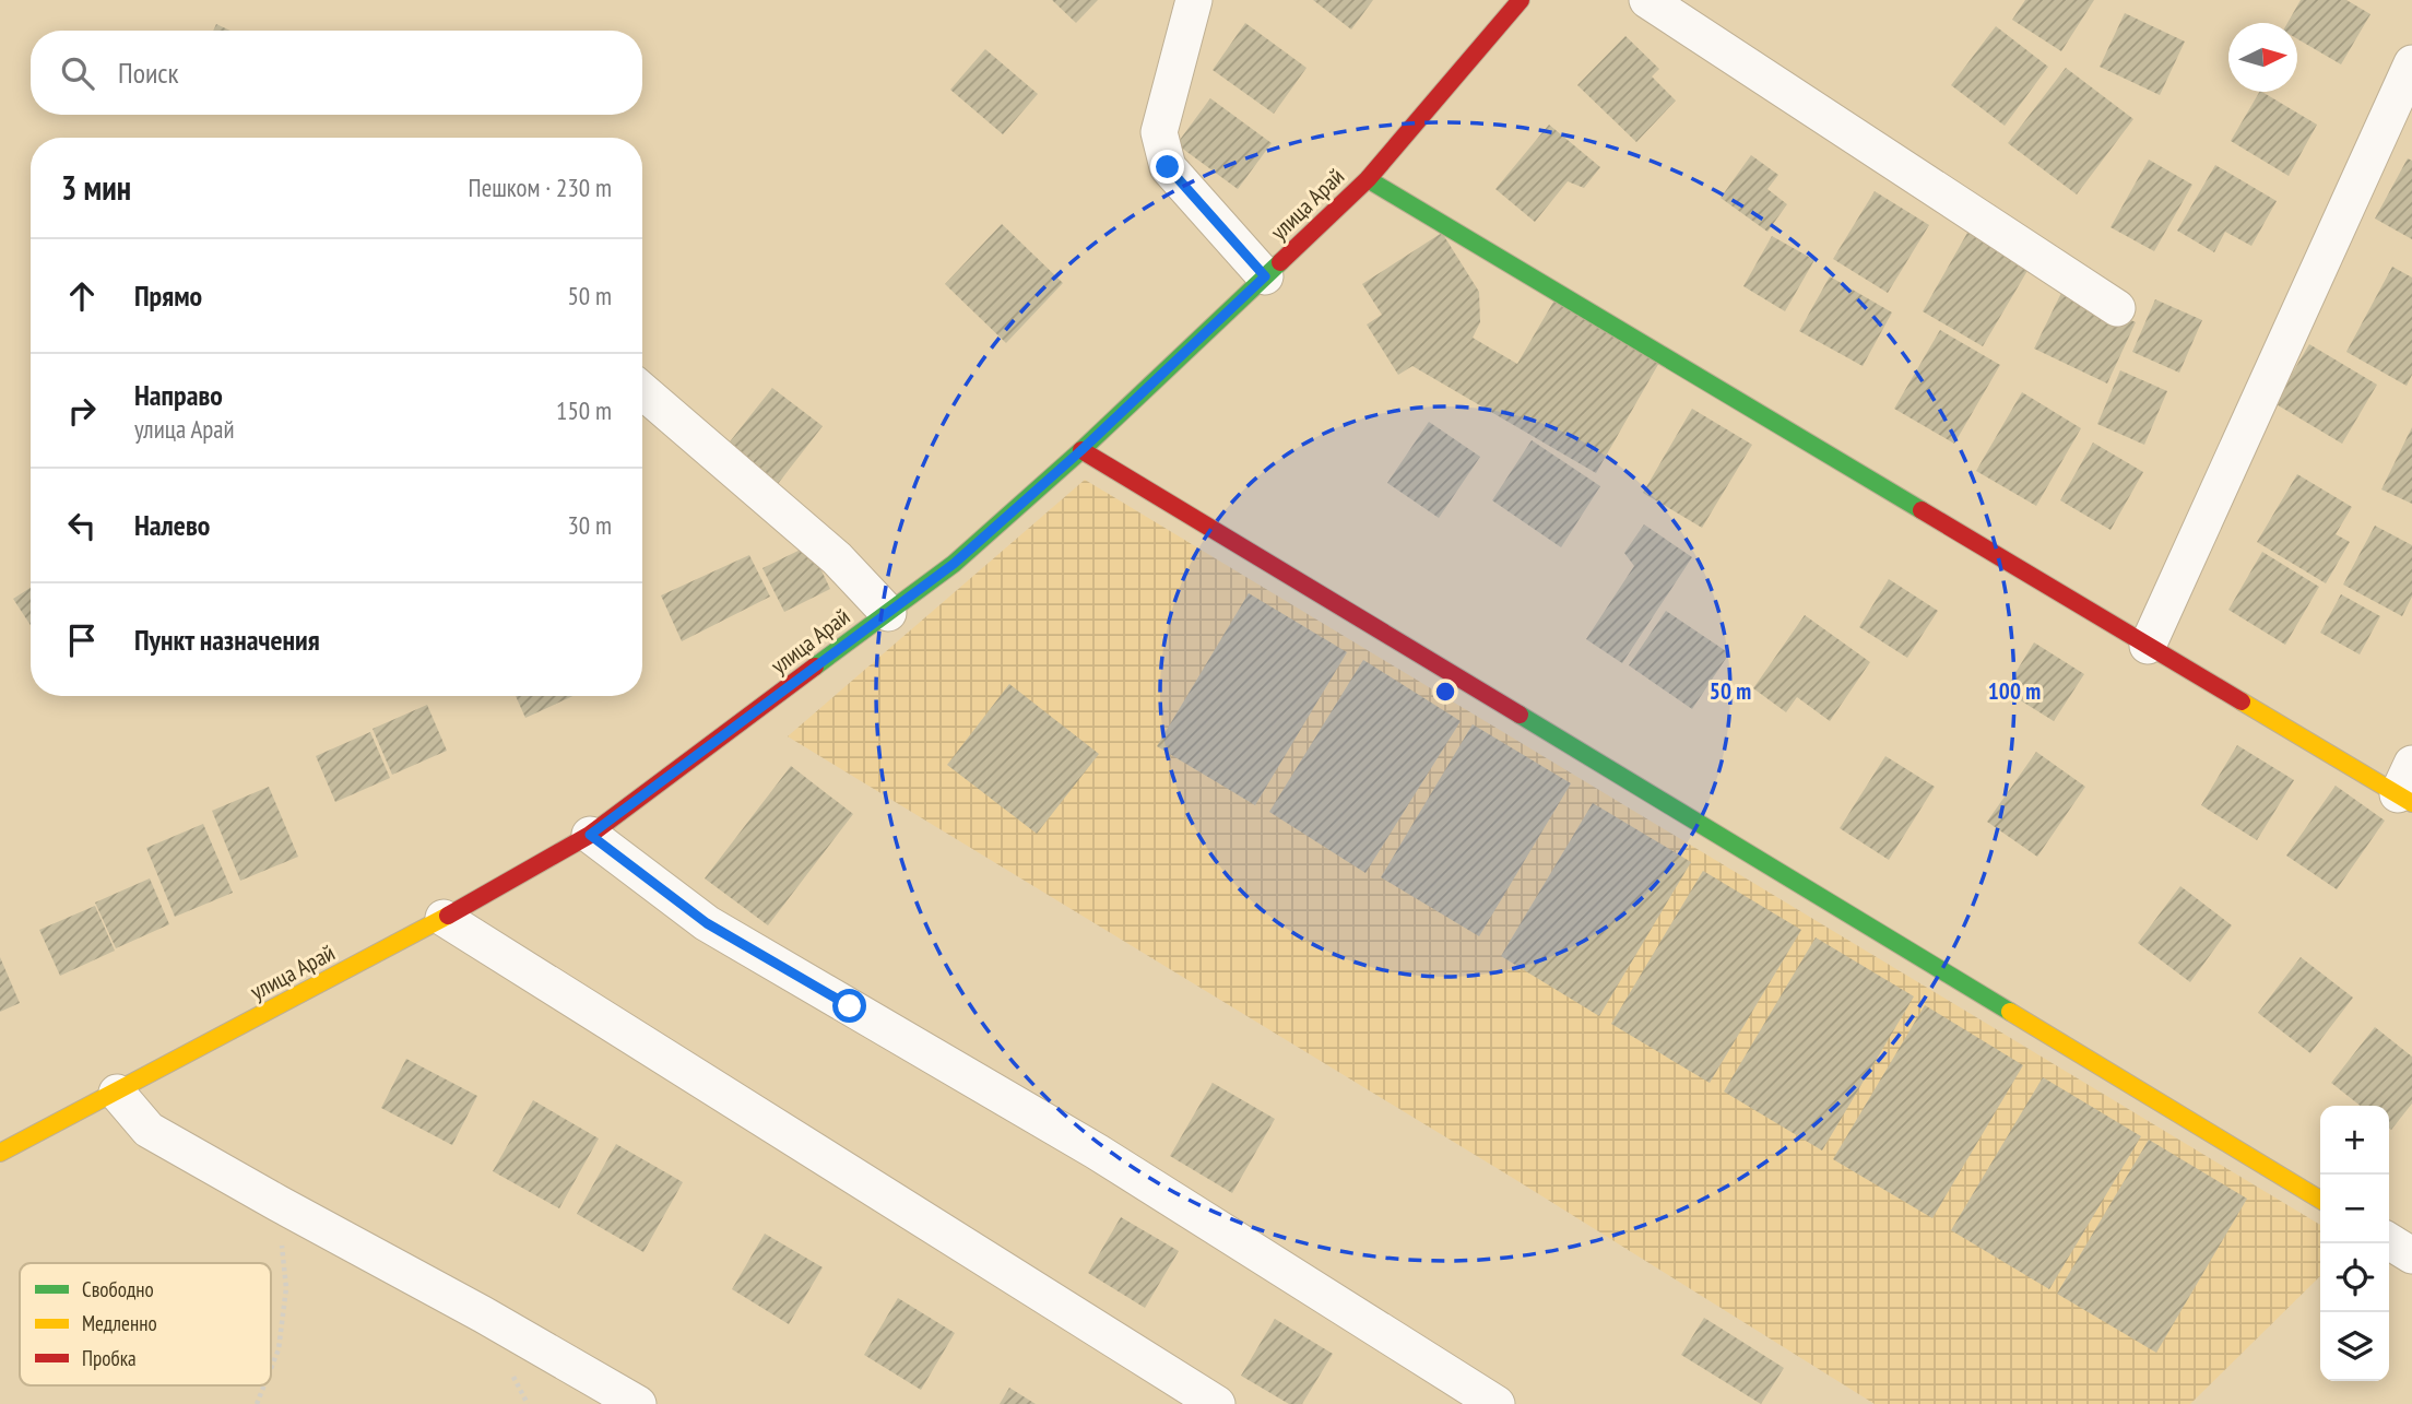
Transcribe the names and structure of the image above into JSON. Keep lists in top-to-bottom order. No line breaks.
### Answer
{"streets":{"street":["улица Арай"]},"legend":["Свободно","Медленно","Пробка"],"north":"right","page":{"search":"Поиск","heading":["3 мин","Пешком · 230 m"],"list":[["Прямо","50 m"],["Направо","улица Арай","150 m"],["Налево","30 m"],"Пункт назначения"],"map_buttons":["+","−"]},"rings":["50 m","100 m"]}
